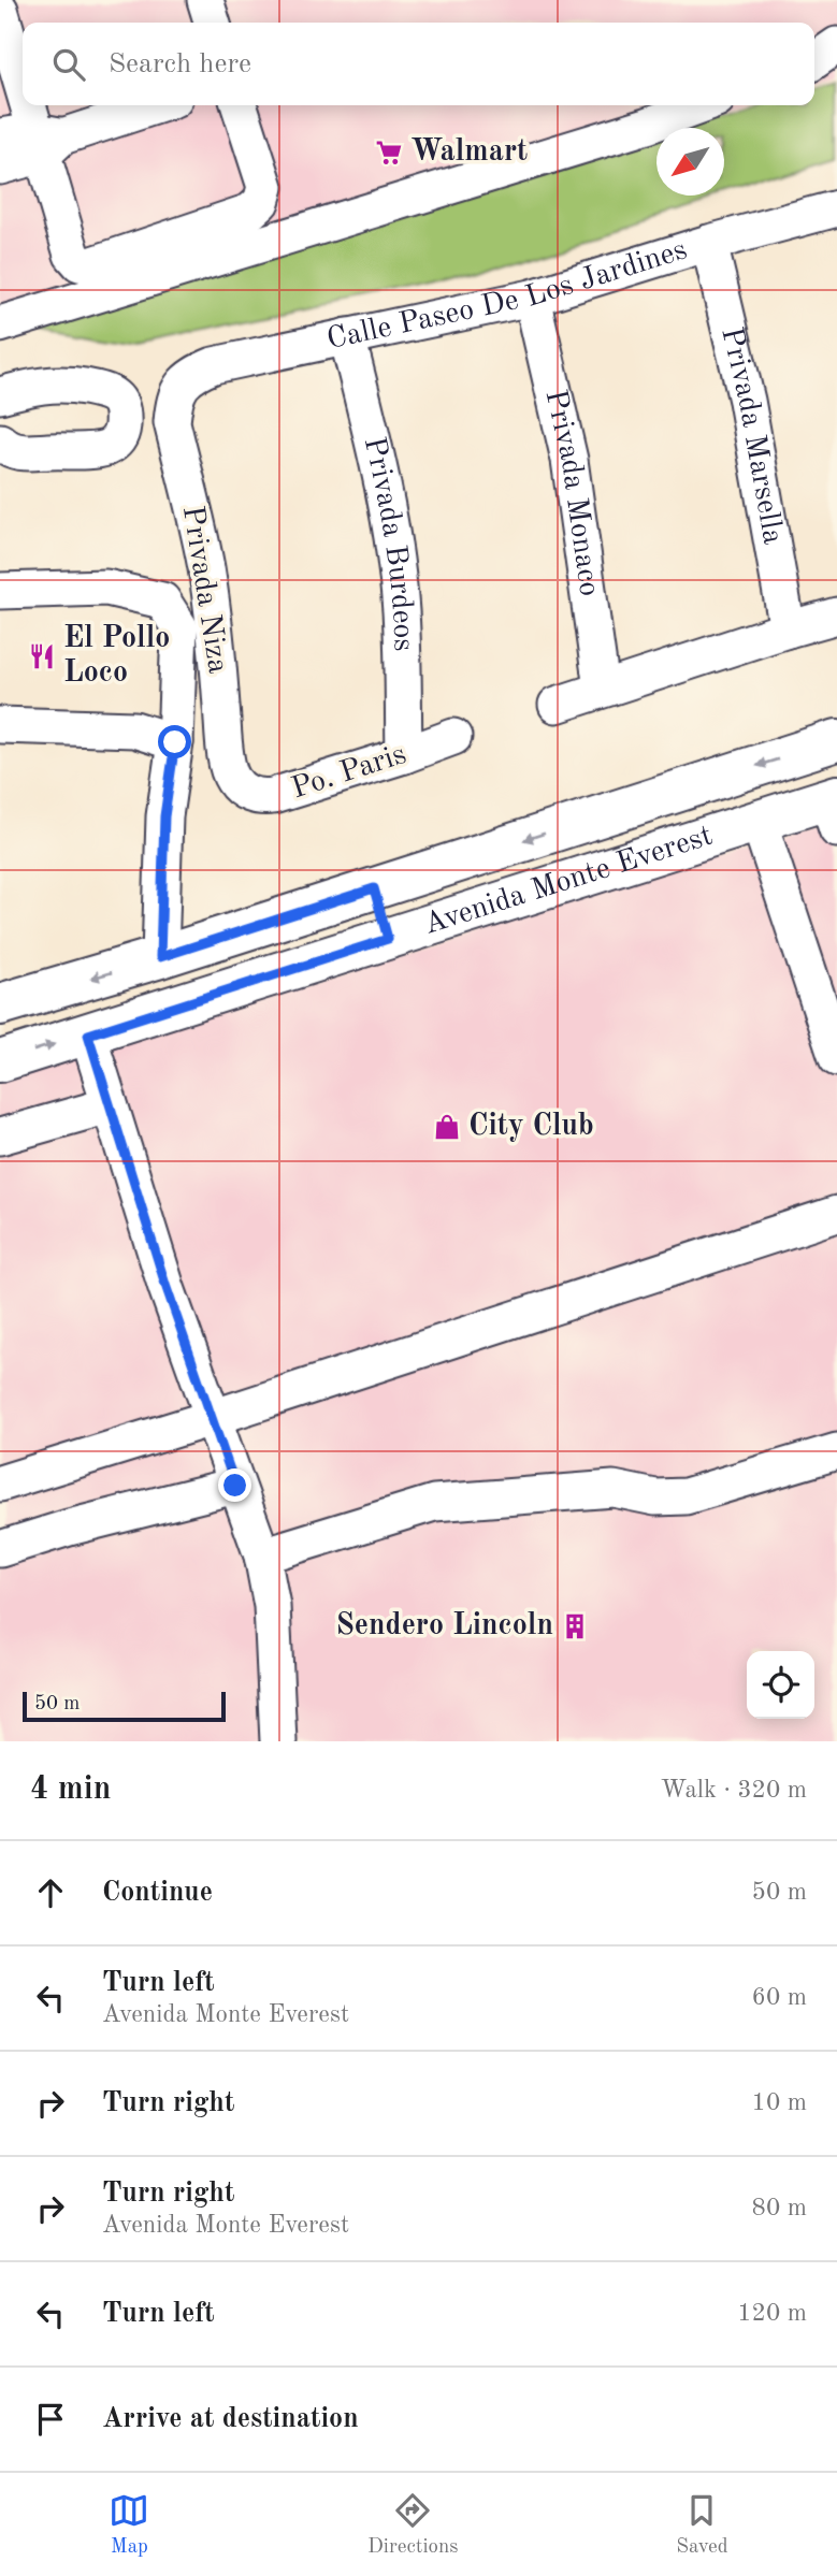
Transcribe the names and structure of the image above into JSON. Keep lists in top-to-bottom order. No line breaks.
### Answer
{"streets":{"main road":["Avenida Monte Everest"],"street":["Calle Paseo De Los Jardines","Privada Marsella","Privada Monaco","Privada Burdeos","Privada Niza","Po. Paris"]},"crossings":[["Calle Paseo De Los Jardines","Privada Marsella"],["Calle Paseo De Los Jardines","Privada Monaco"],["Calle Paseo De Los Jardines","Privada Burdeos"],["Calle Paseo De Los Jardines","Privada Niza"],["Privada Burdeos","Po. Paris"],["Privada Niza","Po. Paris"]],"places":{"supermarket":["Walmart"],"restaurant":["El Pollo Loco"],"shop":["City Club"],"building":["Sendero Lincoln"]},"scale_bar":"50 m","north":"bottom left","page":{"search":"Search here","scale":"50 m","heading":["4 min","Walk · 320 m"],"list":[["Continue","50 m"],["Turn left","Avenida Monte Everest","60 m"],["Turn right","10 m"],["Turn right","Avenida Monte Everest","80 m"],["Turn left","120 m"],"Arrive at destination"],"nav":["Map","Directions","Saved"]}}
